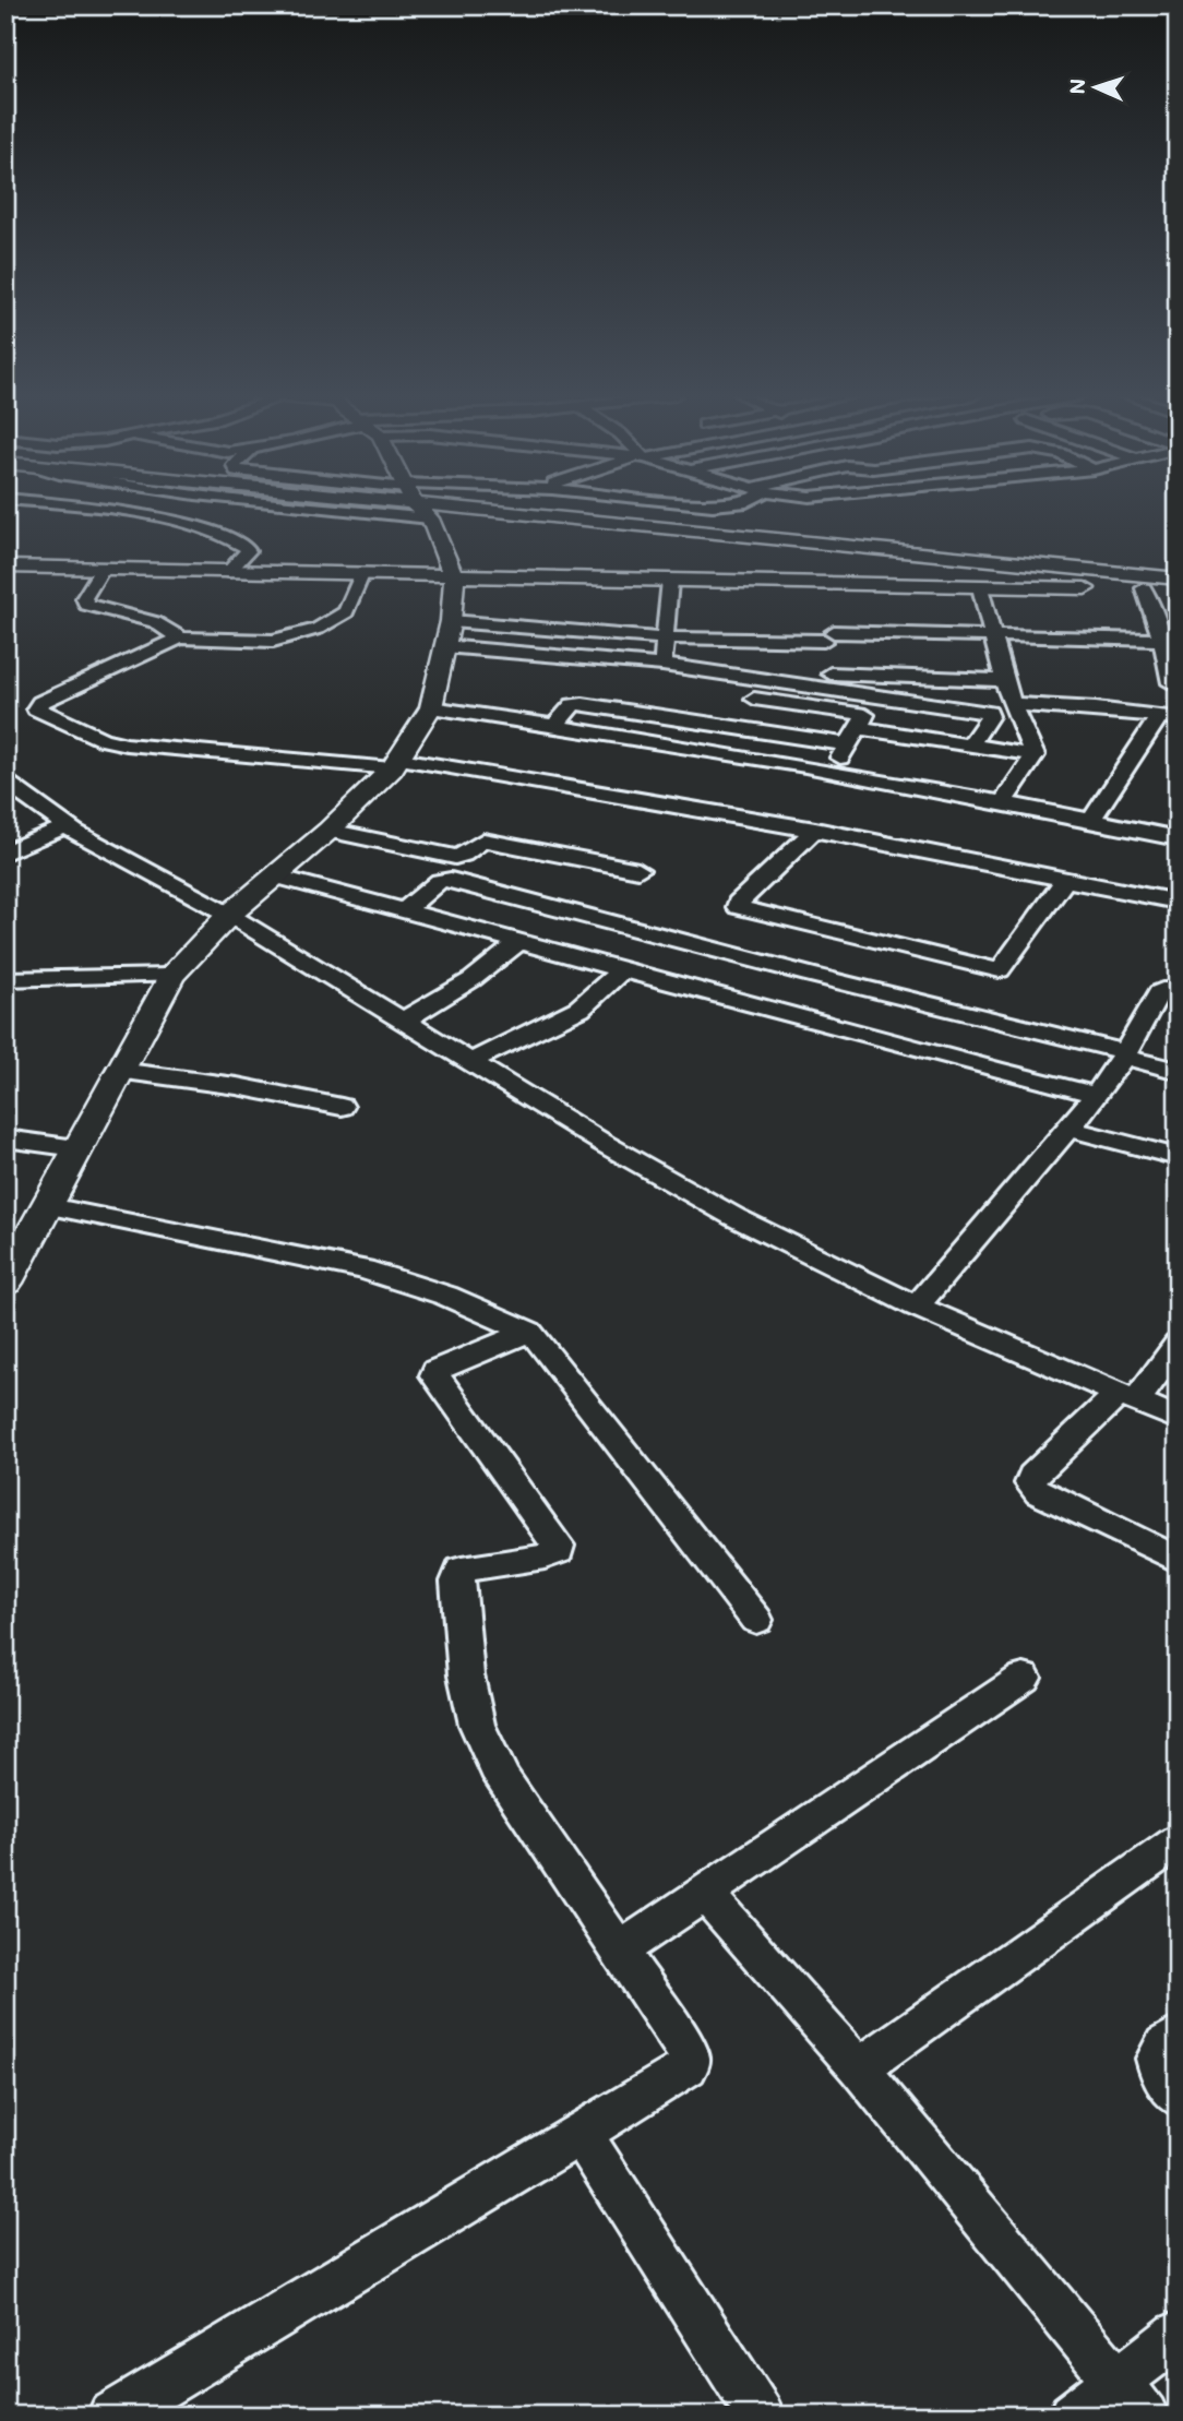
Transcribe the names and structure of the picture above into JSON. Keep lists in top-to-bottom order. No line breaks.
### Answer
{"north":"left"}
